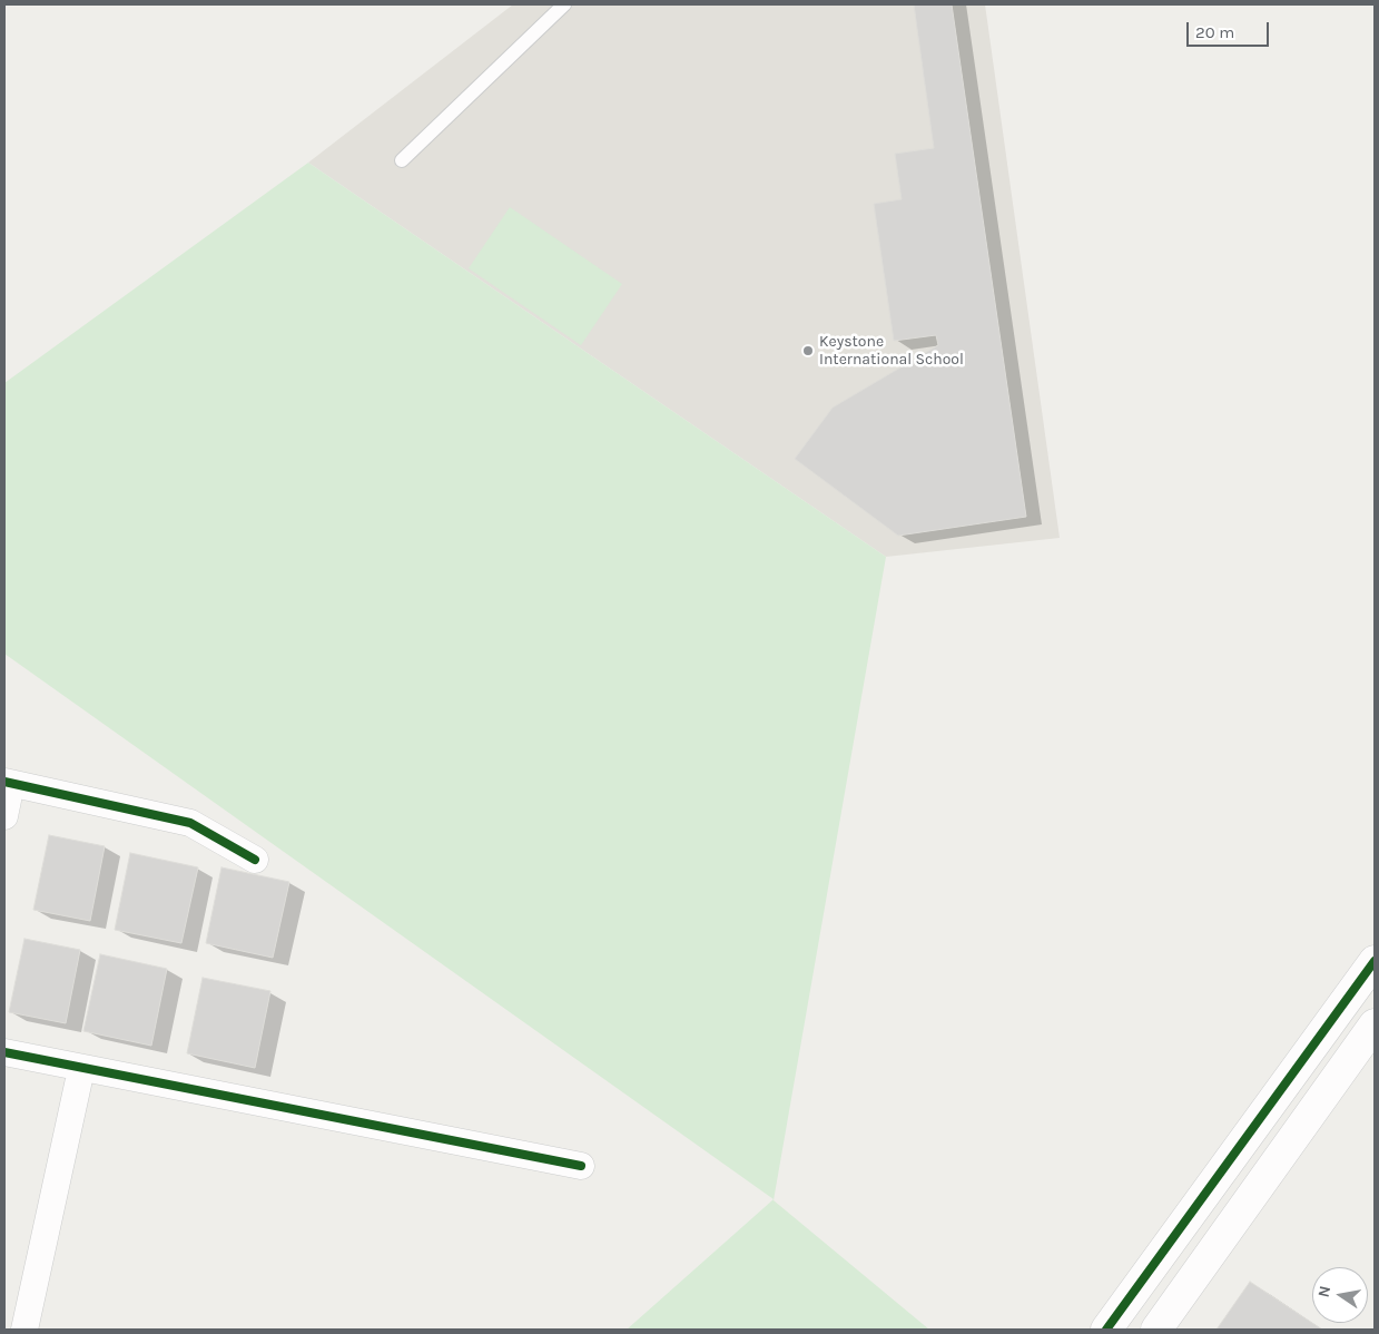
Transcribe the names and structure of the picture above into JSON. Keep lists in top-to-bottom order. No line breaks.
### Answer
{"places":["Keystone International School"],"scale_bar":"20 m","north":"left"}
